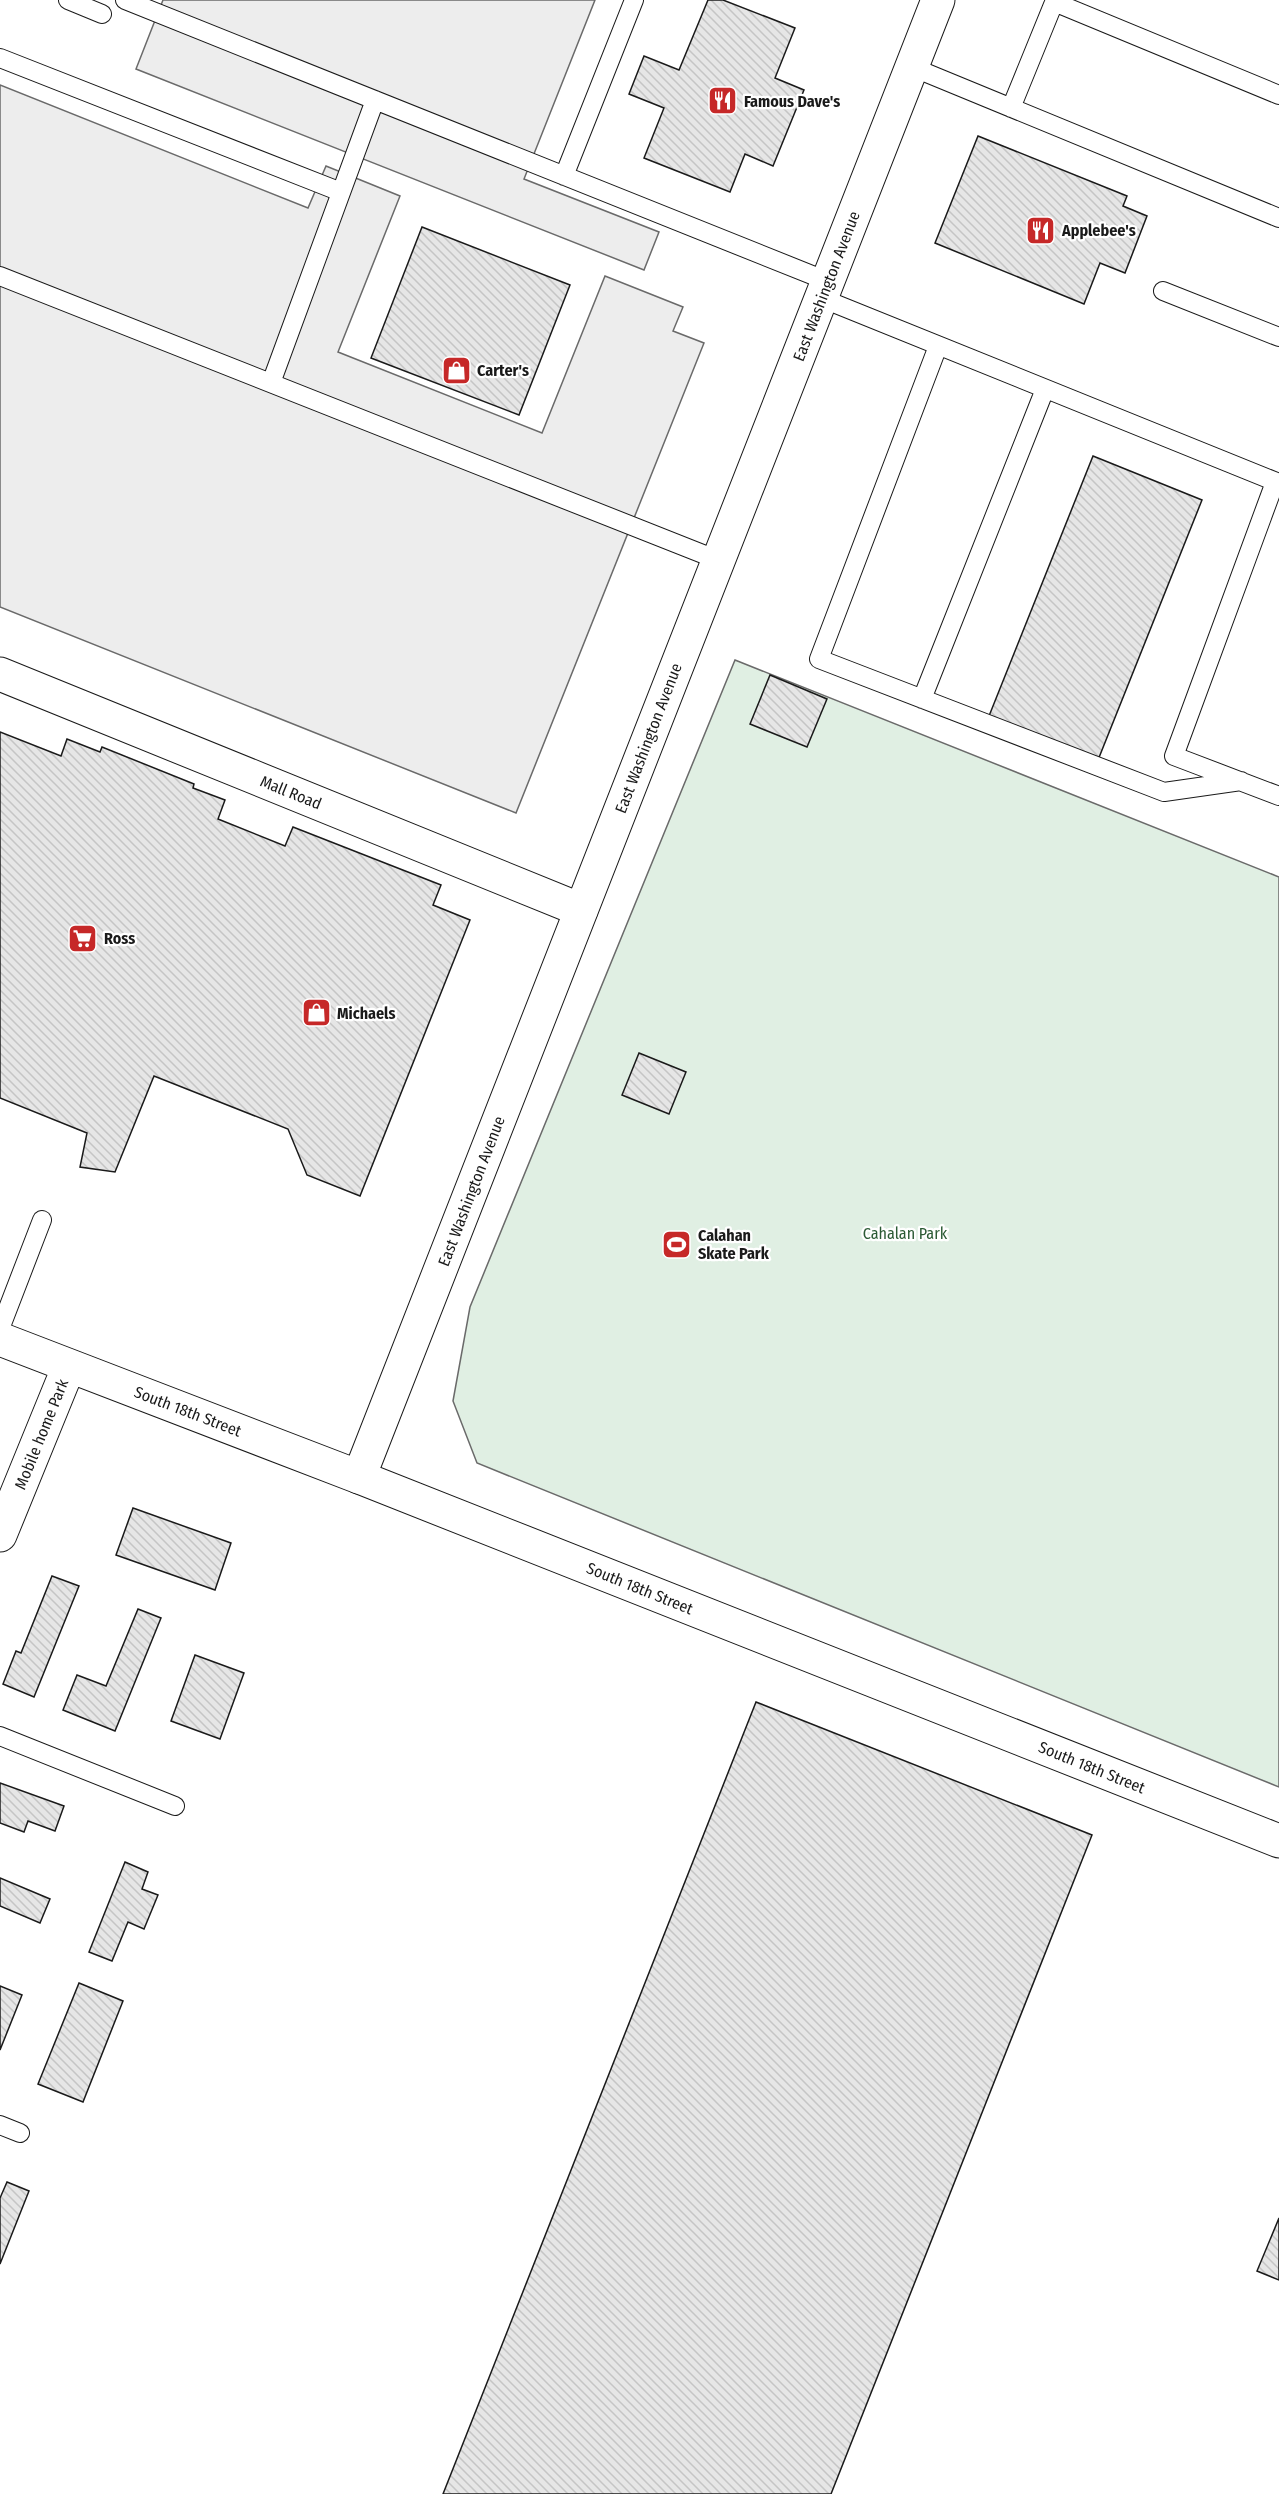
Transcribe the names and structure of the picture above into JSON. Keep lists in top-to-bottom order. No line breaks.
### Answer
{"streets":{"street":["East Washington Avenue","Mall Road","South 18th Street","Mobile home Park"]},"crossings":[["East Washington Avenue","Mall Road"],["East Washington Avenue","South 18th Street"],["South 18th Street","Mobile home Park"]],"parks":["Cahalan Park"],"places":{"restaurant":["Famous Dave's","Applebee's"],"shop":["Carter's","Michaels"],"supermarket":["Ross"],"sports":["Calahan Skate Park"]}}
